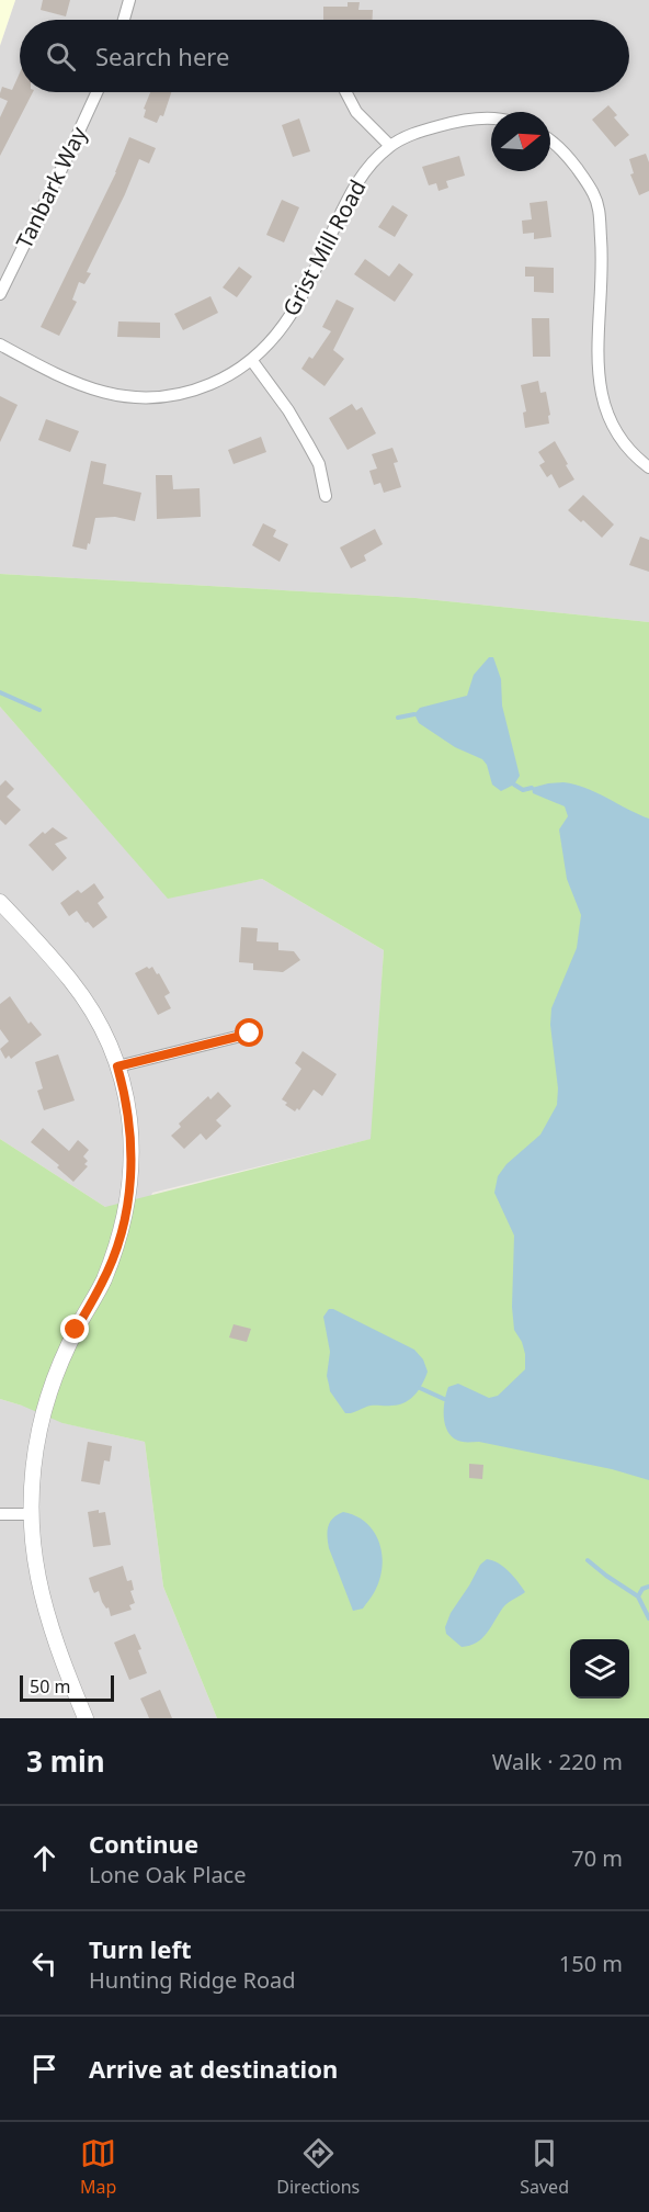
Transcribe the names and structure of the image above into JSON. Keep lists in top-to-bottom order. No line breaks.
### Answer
{"streets":{"street":["Tanbark Way","Grist Mill Road"]},"scale_bar":"50 m","north":"right","page":{"search":"Search here","scale":"50 m","heading":["3 min","Walk · 220 m"],"list":[["Continue","Lone Oak Place","70 m"],["Turn left","Hunting Ridge Road","150 m"],"Arrive at destination"],"nav":["Map","Directions","Saved"]}}
